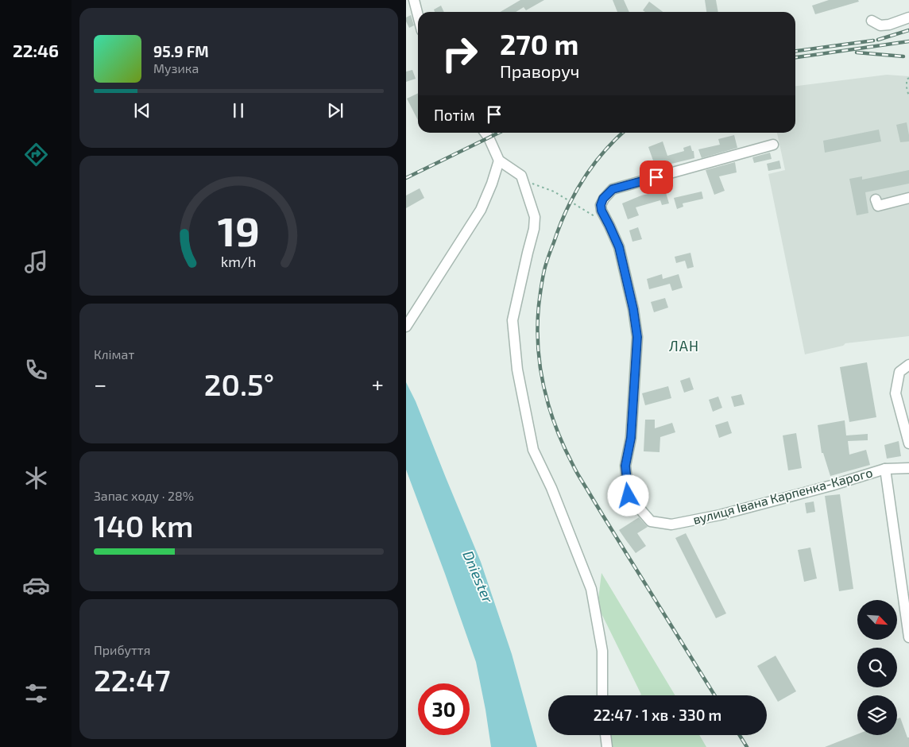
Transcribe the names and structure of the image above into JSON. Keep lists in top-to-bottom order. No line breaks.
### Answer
{"streets":{"street":["вулиця Івана Карпенка-Карого"]},"districts":["ЛАН"],"water":["Dniester"],"north":"bottom right","page":{"tabs":"22:46","turn":["270 m","Праворуч"],"song":["95.9 FM","Музика"],"then":"Потім","tile":["Клімат",["Запас ходу · 28%","140 km"],["Прибуття","22:47"]],"heat":["−","20.5°","+"],"limit":"30","trip":"22:47 · 1 хв · 330 m","gauge":["19","km/h"]}}
